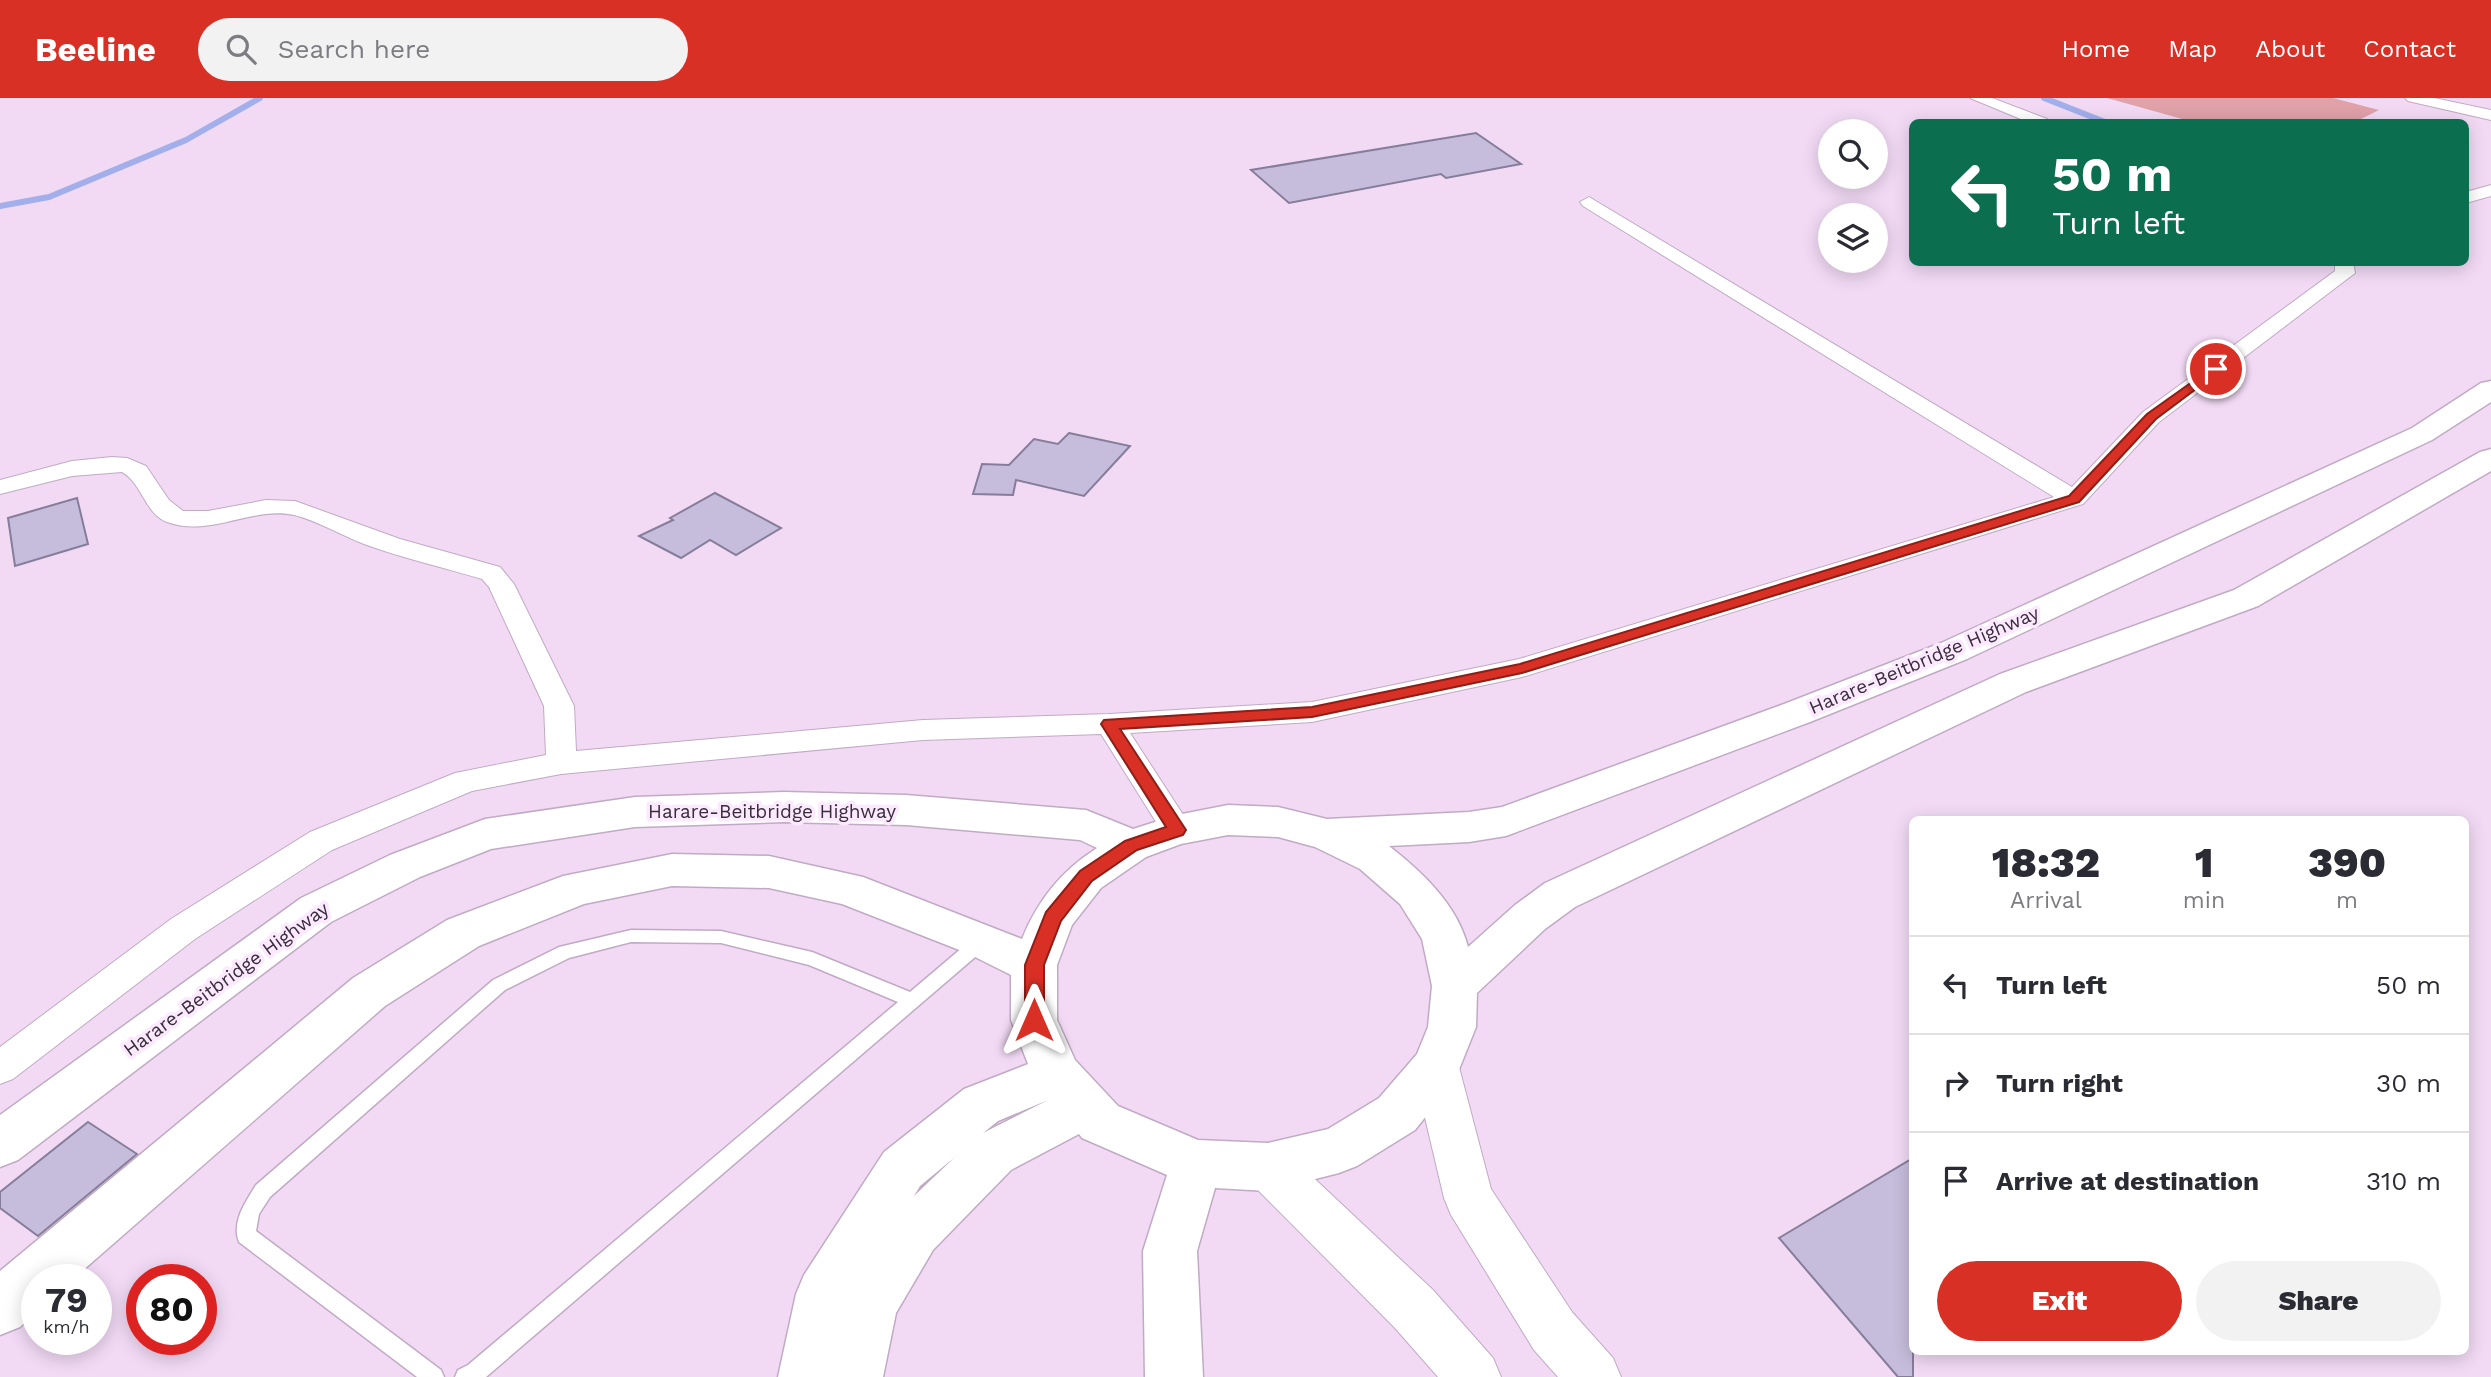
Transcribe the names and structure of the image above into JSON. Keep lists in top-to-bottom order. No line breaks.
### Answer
{"streets":{"highway":["Harare-Beitbridge Highway"]},"page":{"header":"Beeline","search":"Search here","nav":["Home","Map","About","Contact"],"turn":["50 m","Turn left"],"eta":["18:32","Arrival","1","min","390","m"],"list":[{"name":"Turn left","value":"50 m"},{"name":"Turn right","value":"30 m"},{"name":"Arrive at destination","value":"310 m"}],"buttons":["Exit","Share"],"speed":"79 km/h","limit":"80"}}
